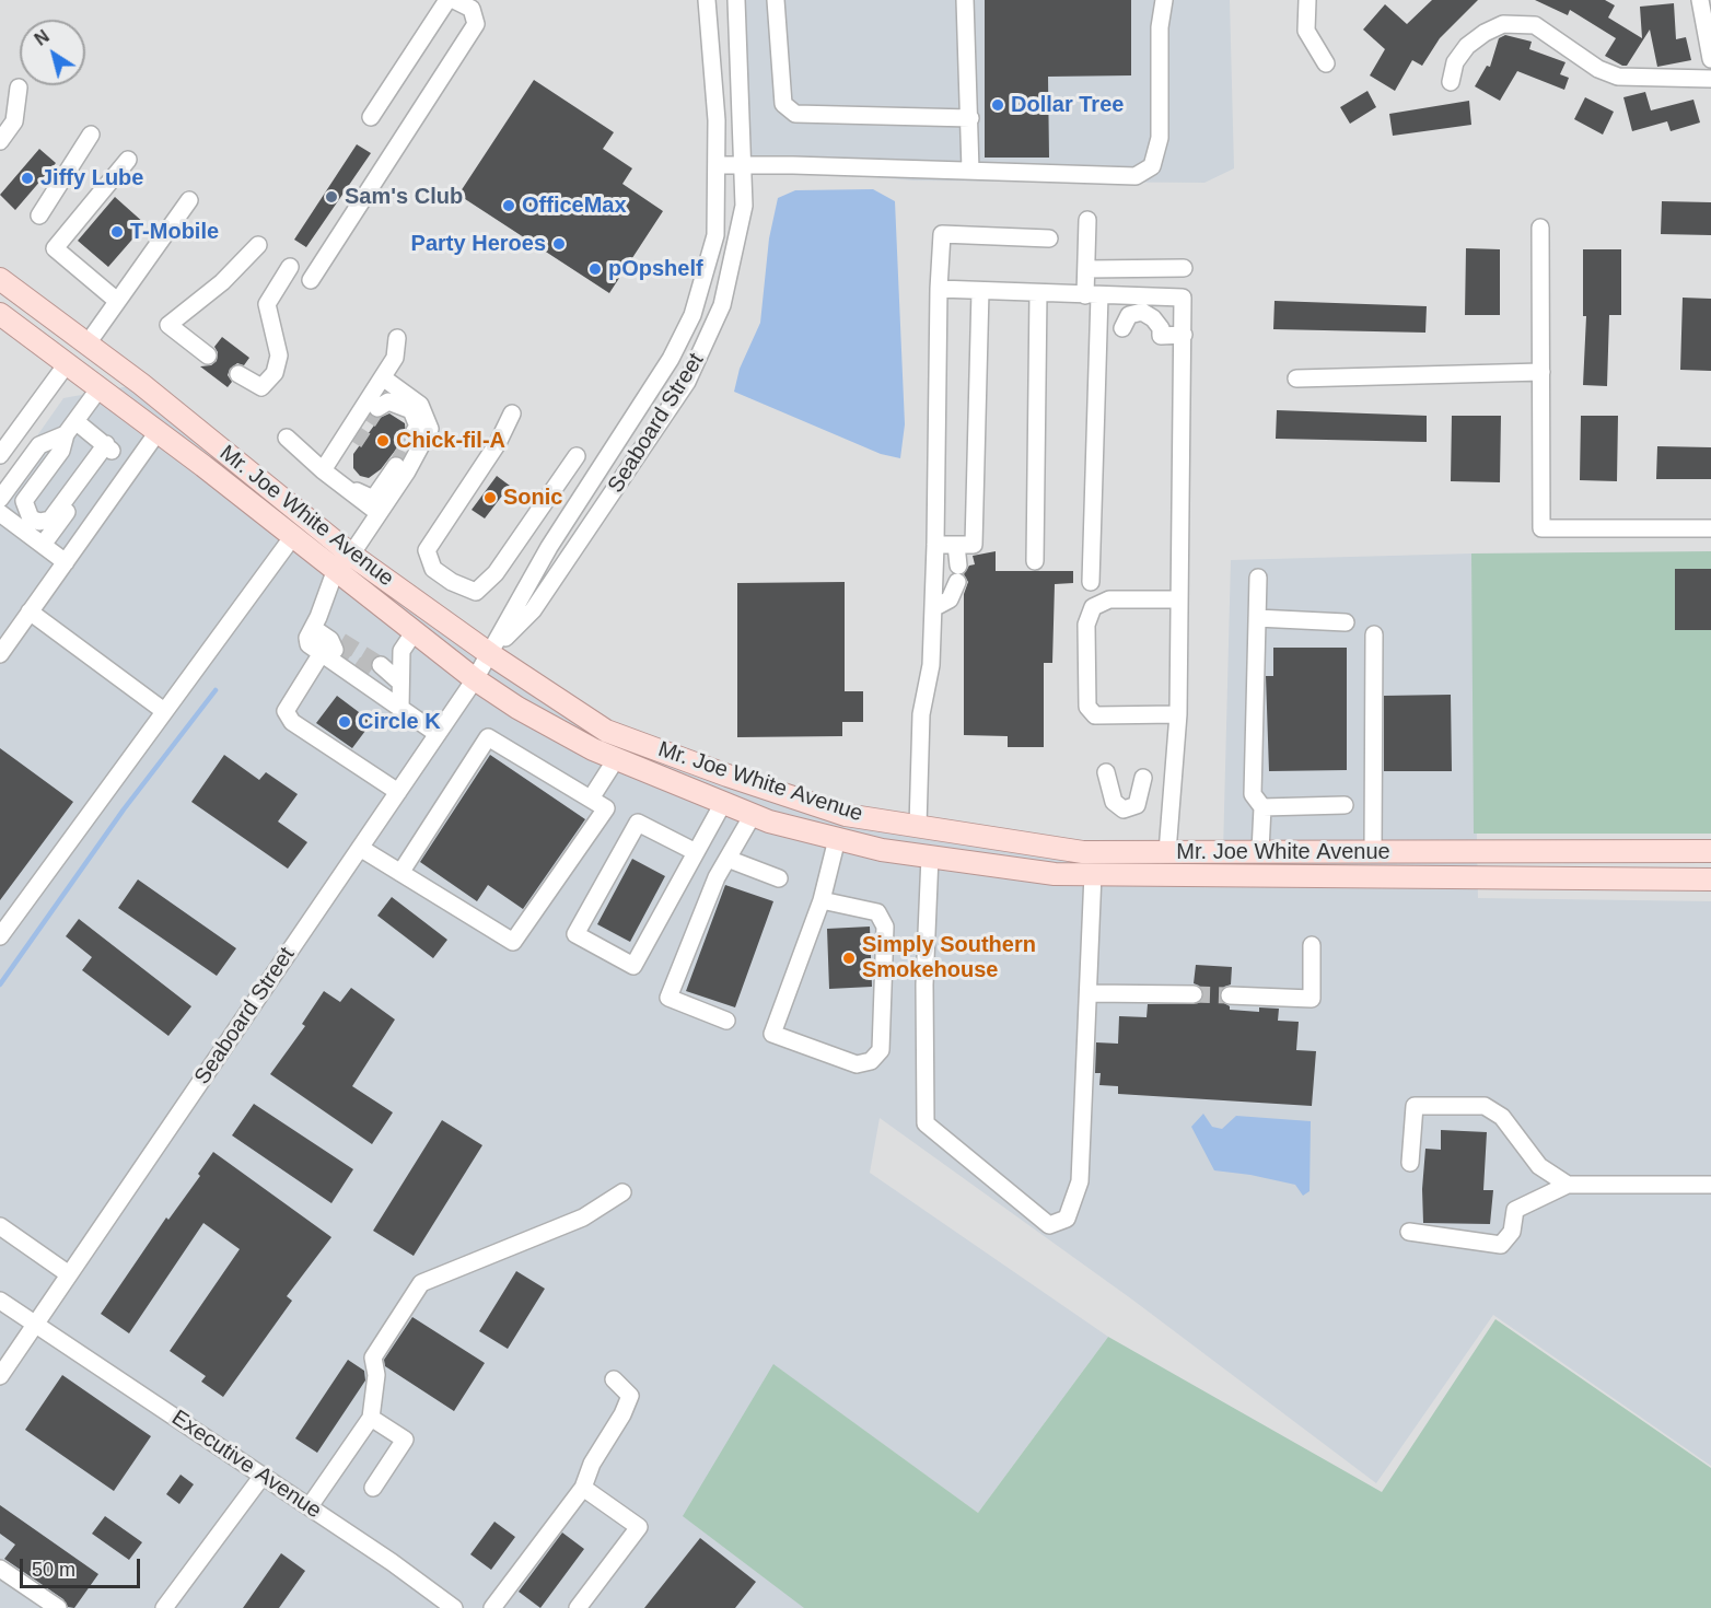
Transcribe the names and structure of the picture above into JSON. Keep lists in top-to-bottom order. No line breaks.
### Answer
{"streets":{"main road":["Mr. Joe White Avenue"],"street":["Seaboard Street","Executive Avenue"]},"crossings":[["Seaboard Street","Mr. Joe White Avenue"],["Seaboard Street","Executive Avenue"]],"places":["Dollar Tree","Jiffy Lube","Sam's Club","OfficeMax","T-Mobile","Party Heroes","pOpshelf","Chick-fil-A","Sonic","Circle K","Simply Southern Smokehouse"],"scale_bar":"50 m","north":"top left"}
